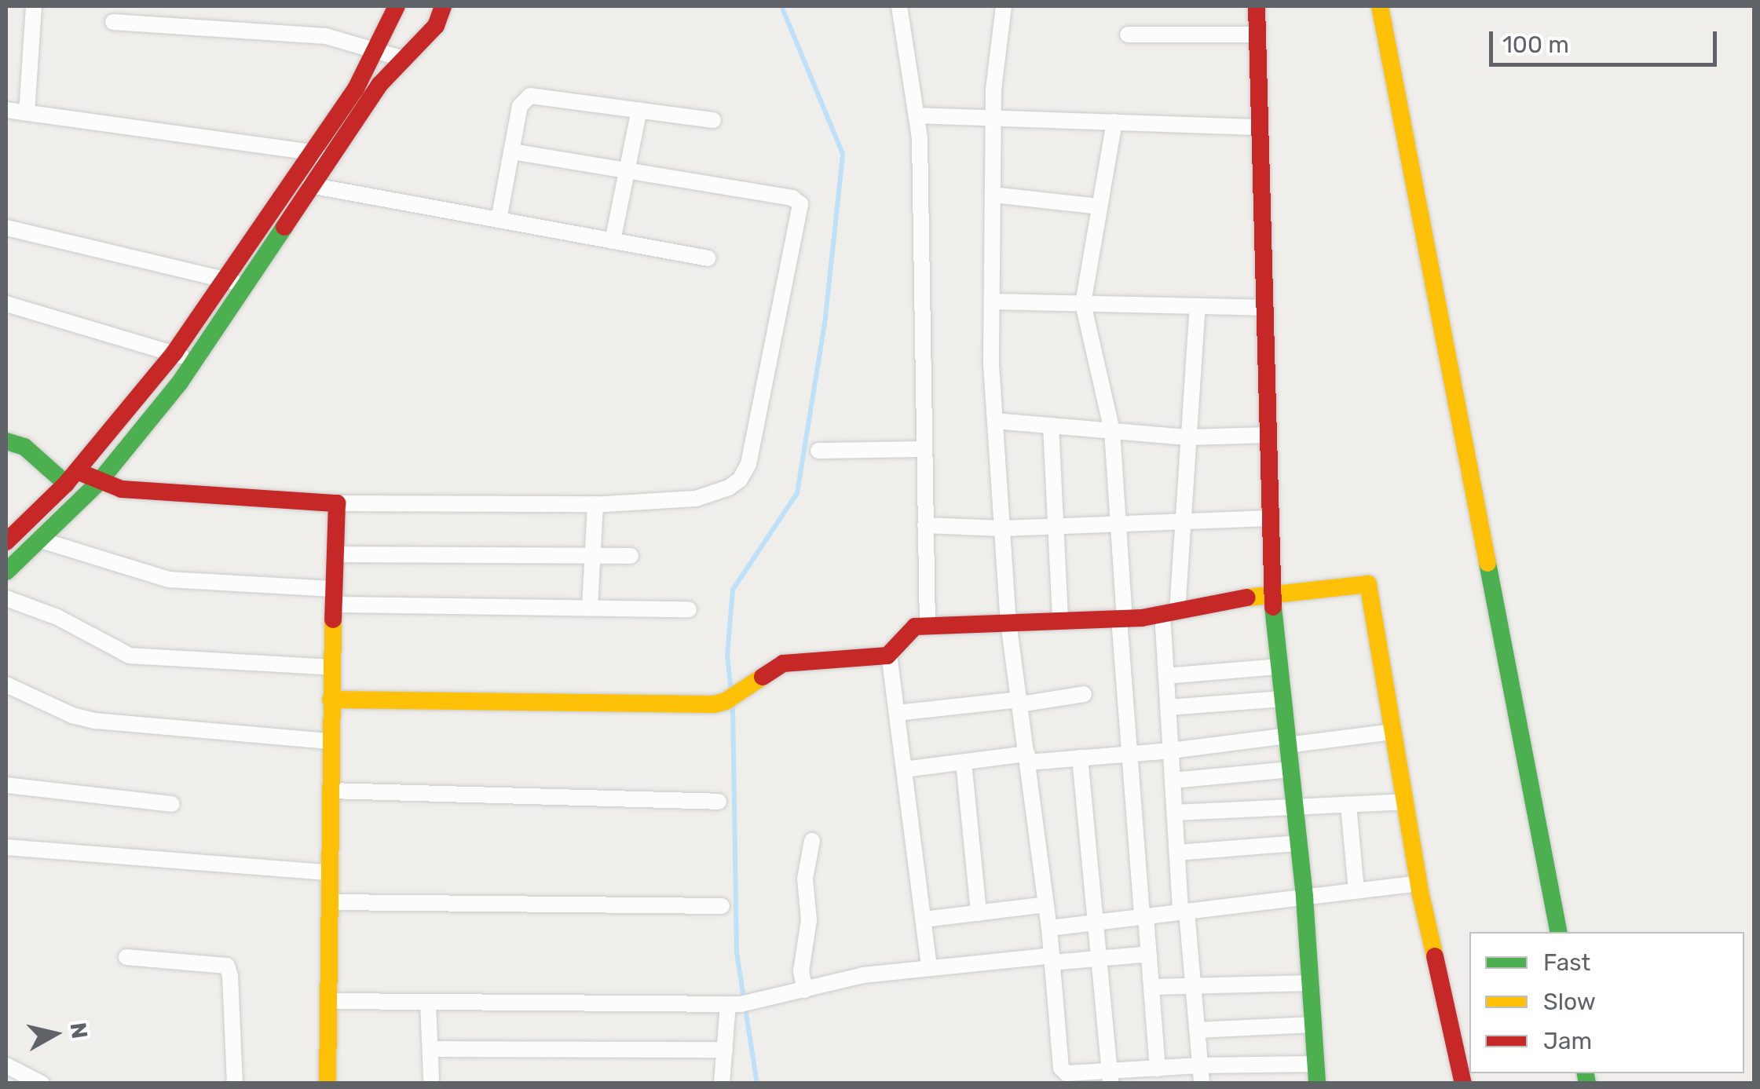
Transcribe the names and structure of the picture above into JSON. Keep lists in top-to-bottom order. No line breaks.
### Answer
{"legend":["Fast","Slow","Jam"],"scale_bar":"100 m","north":"right"}
